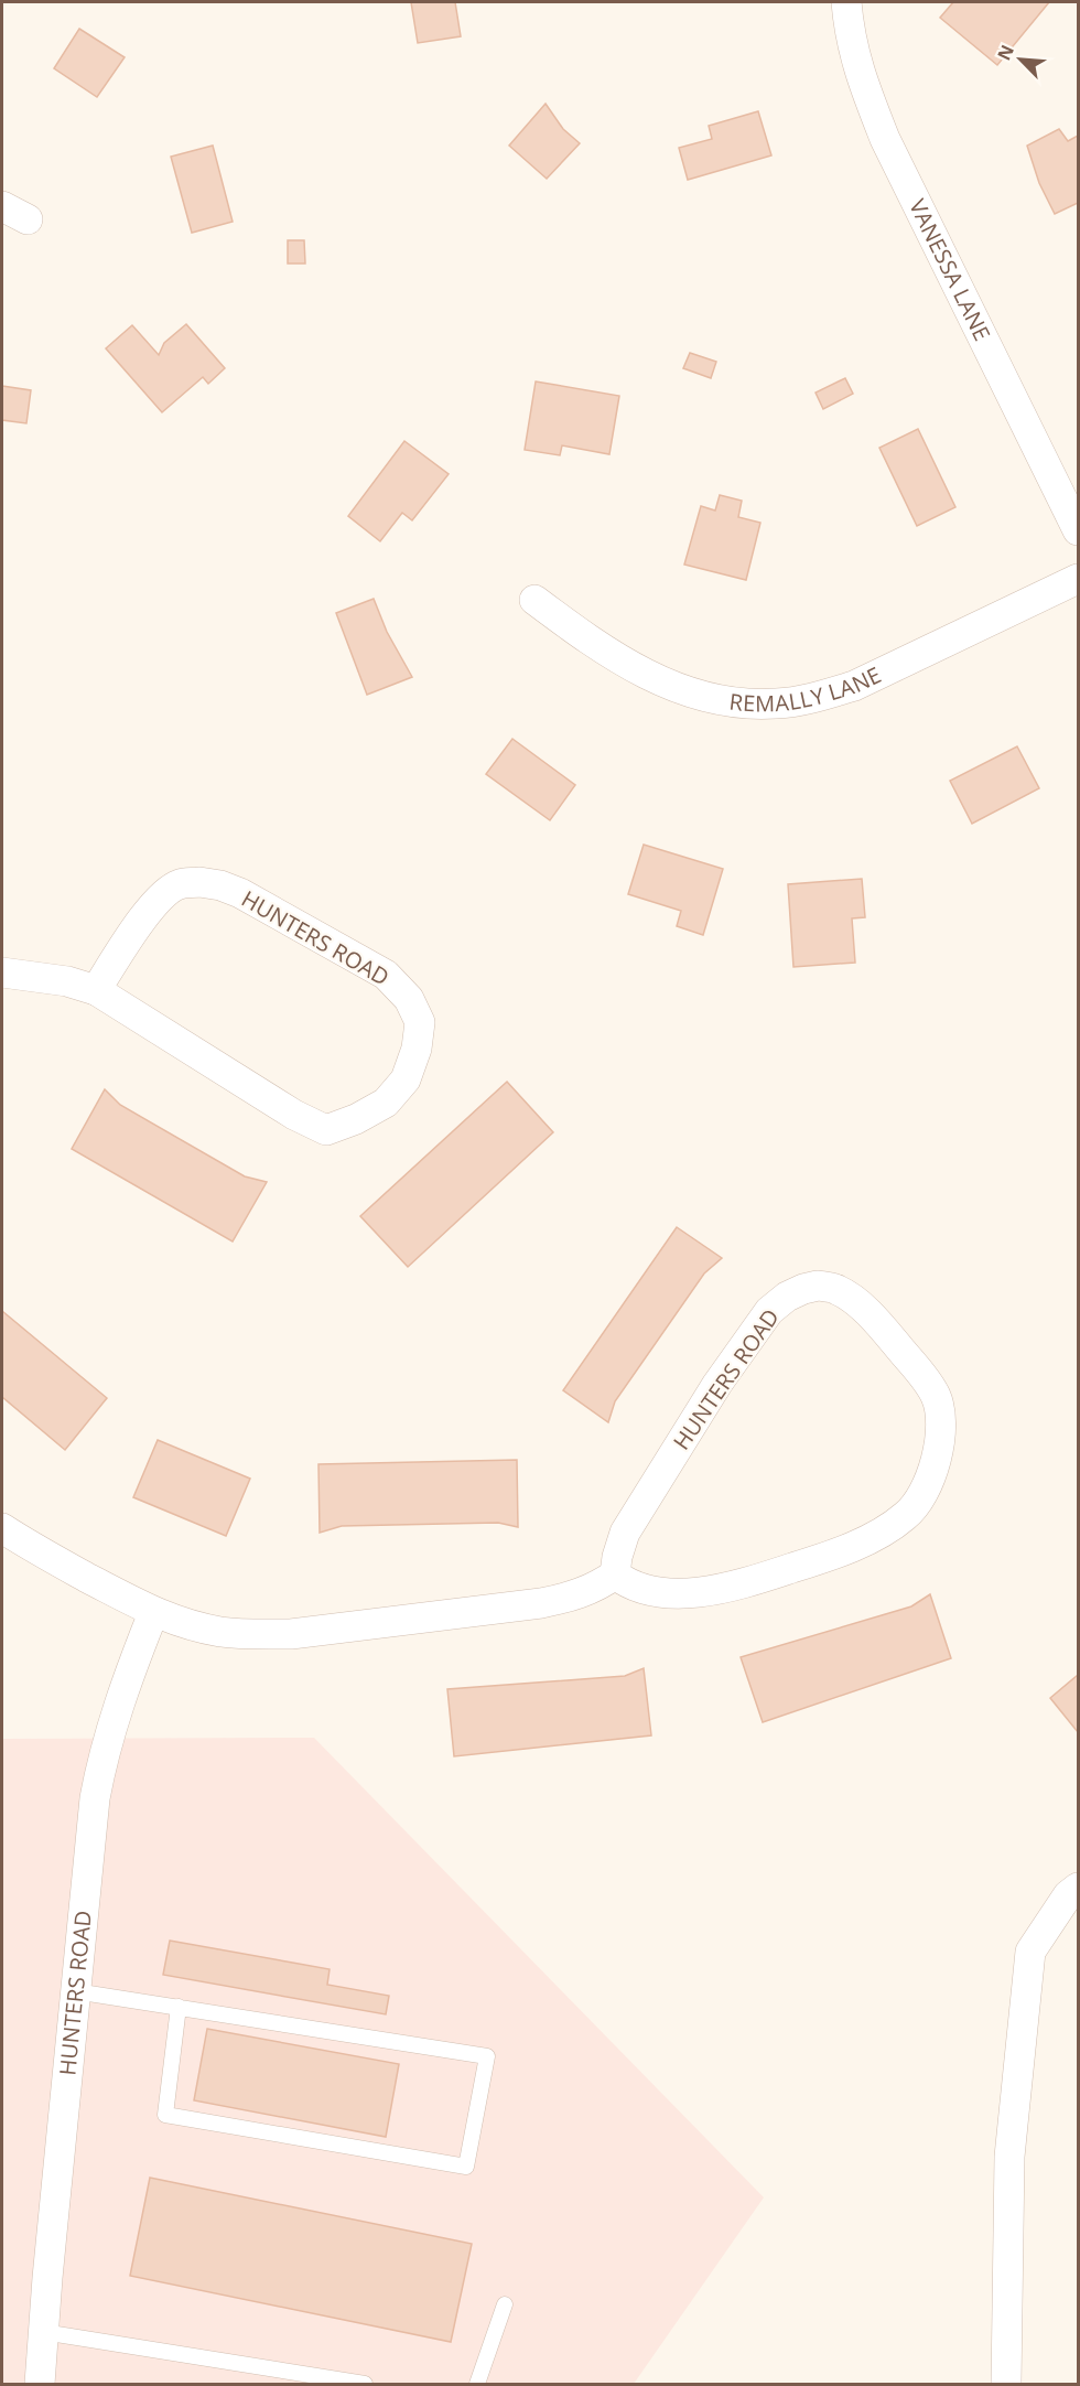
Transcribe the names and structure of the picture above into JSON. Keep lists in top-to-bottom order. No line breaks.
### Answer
{"streets":{"street":["VANESSA LANE","REMALLY LANE","HUNTERS ROAD"]},"north":"top left"}
